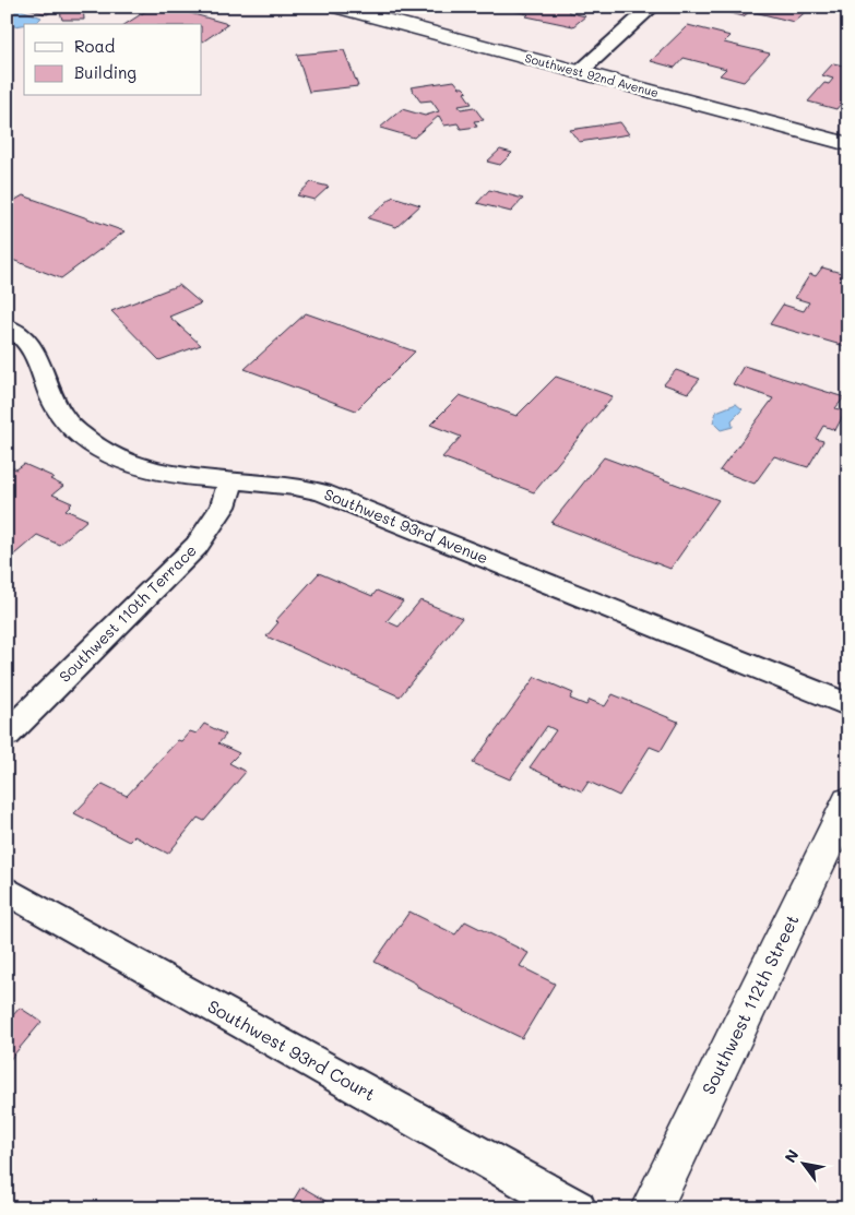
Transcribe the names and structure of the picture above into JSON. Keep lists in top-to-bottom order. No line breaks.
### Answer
{"streets":{"street":["Southwest 92nd Avenue","Southwest 93rd Avenue","Southwest 110th Terrace","Southwest 112th Street","Southwest 93rd Court"]},"crossings":[["Southwest 93rd Avenue","Southwest 110th Terrace"]],"legend":["Road","Building"],"north":"top left"}
